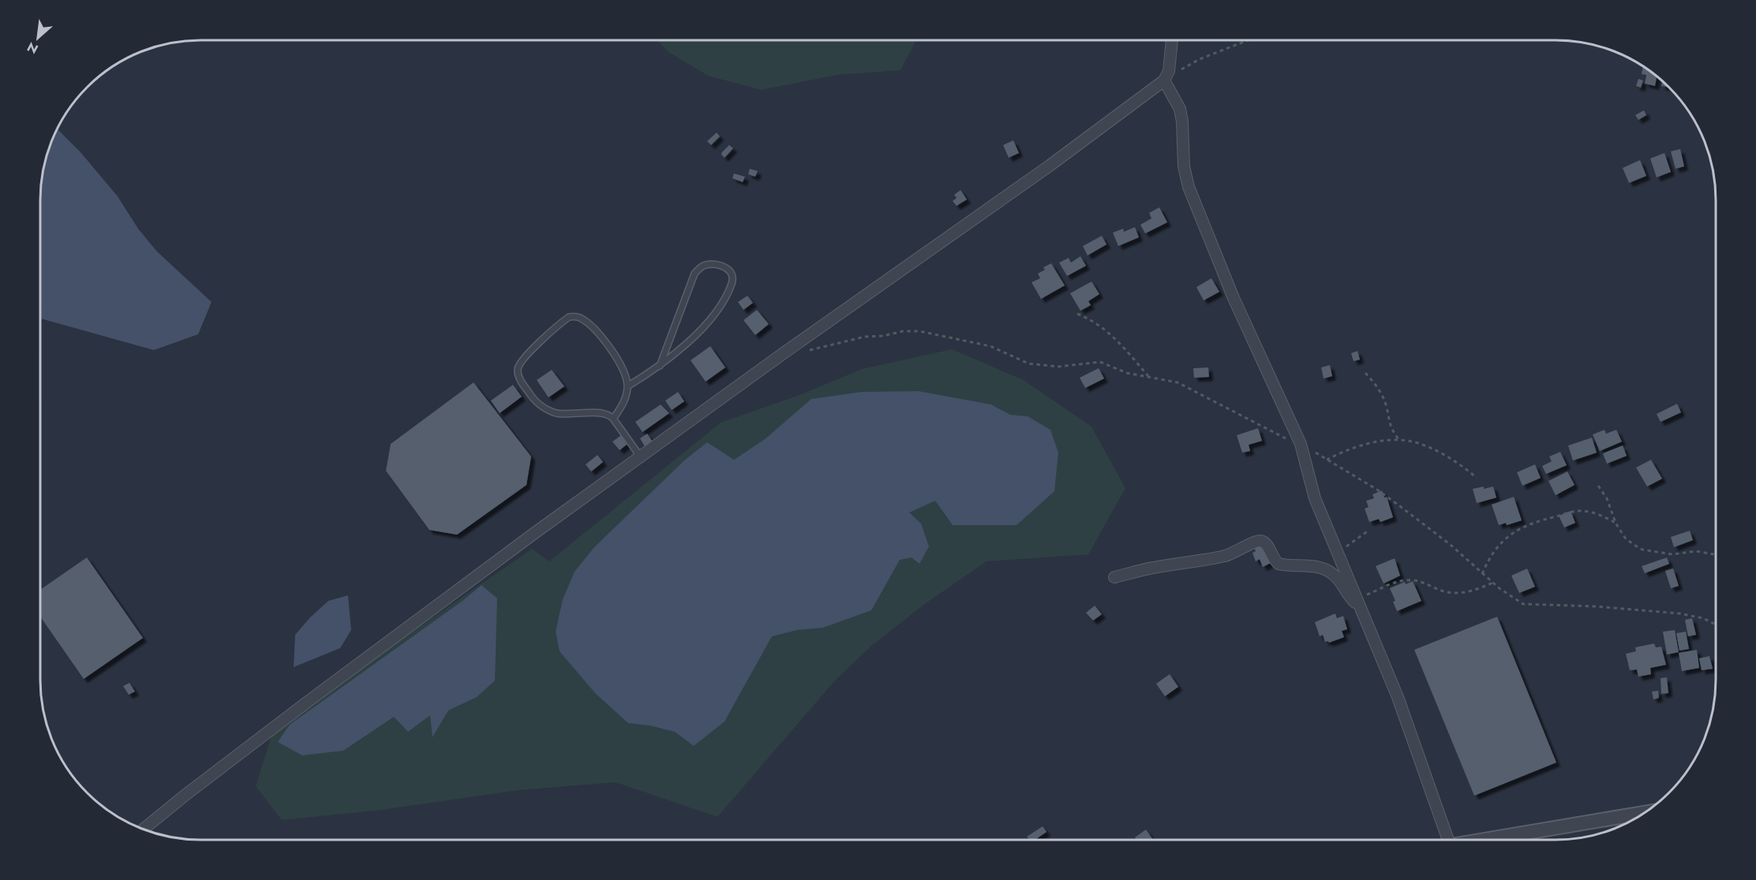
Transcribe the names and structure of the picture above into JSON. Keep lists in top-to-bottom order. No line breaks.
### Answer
{"north":"bottom left"}
